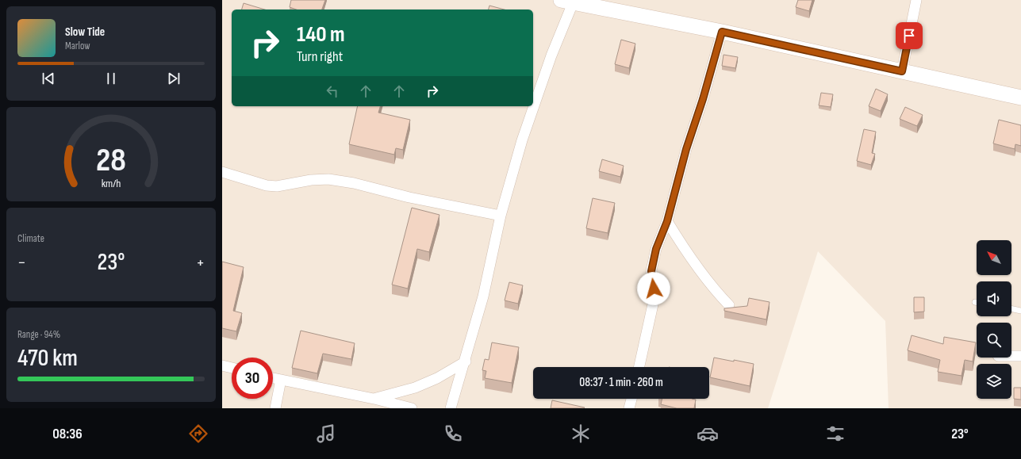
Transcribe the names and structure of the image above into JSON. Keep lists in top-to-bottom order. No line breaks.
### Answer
{"north":"top left","page":{"turn":["140 m","Turn right"],"song":["Slow Tide","Marlow"],"tile":["Climate",["Range · 94%","470 km"]],"heat":["−","23°","+"],"limit":"30","trip":"08:37 · 1 min · 260 m","tabs":["08:36","23°"],"gauge":["28","km/h"]}}
